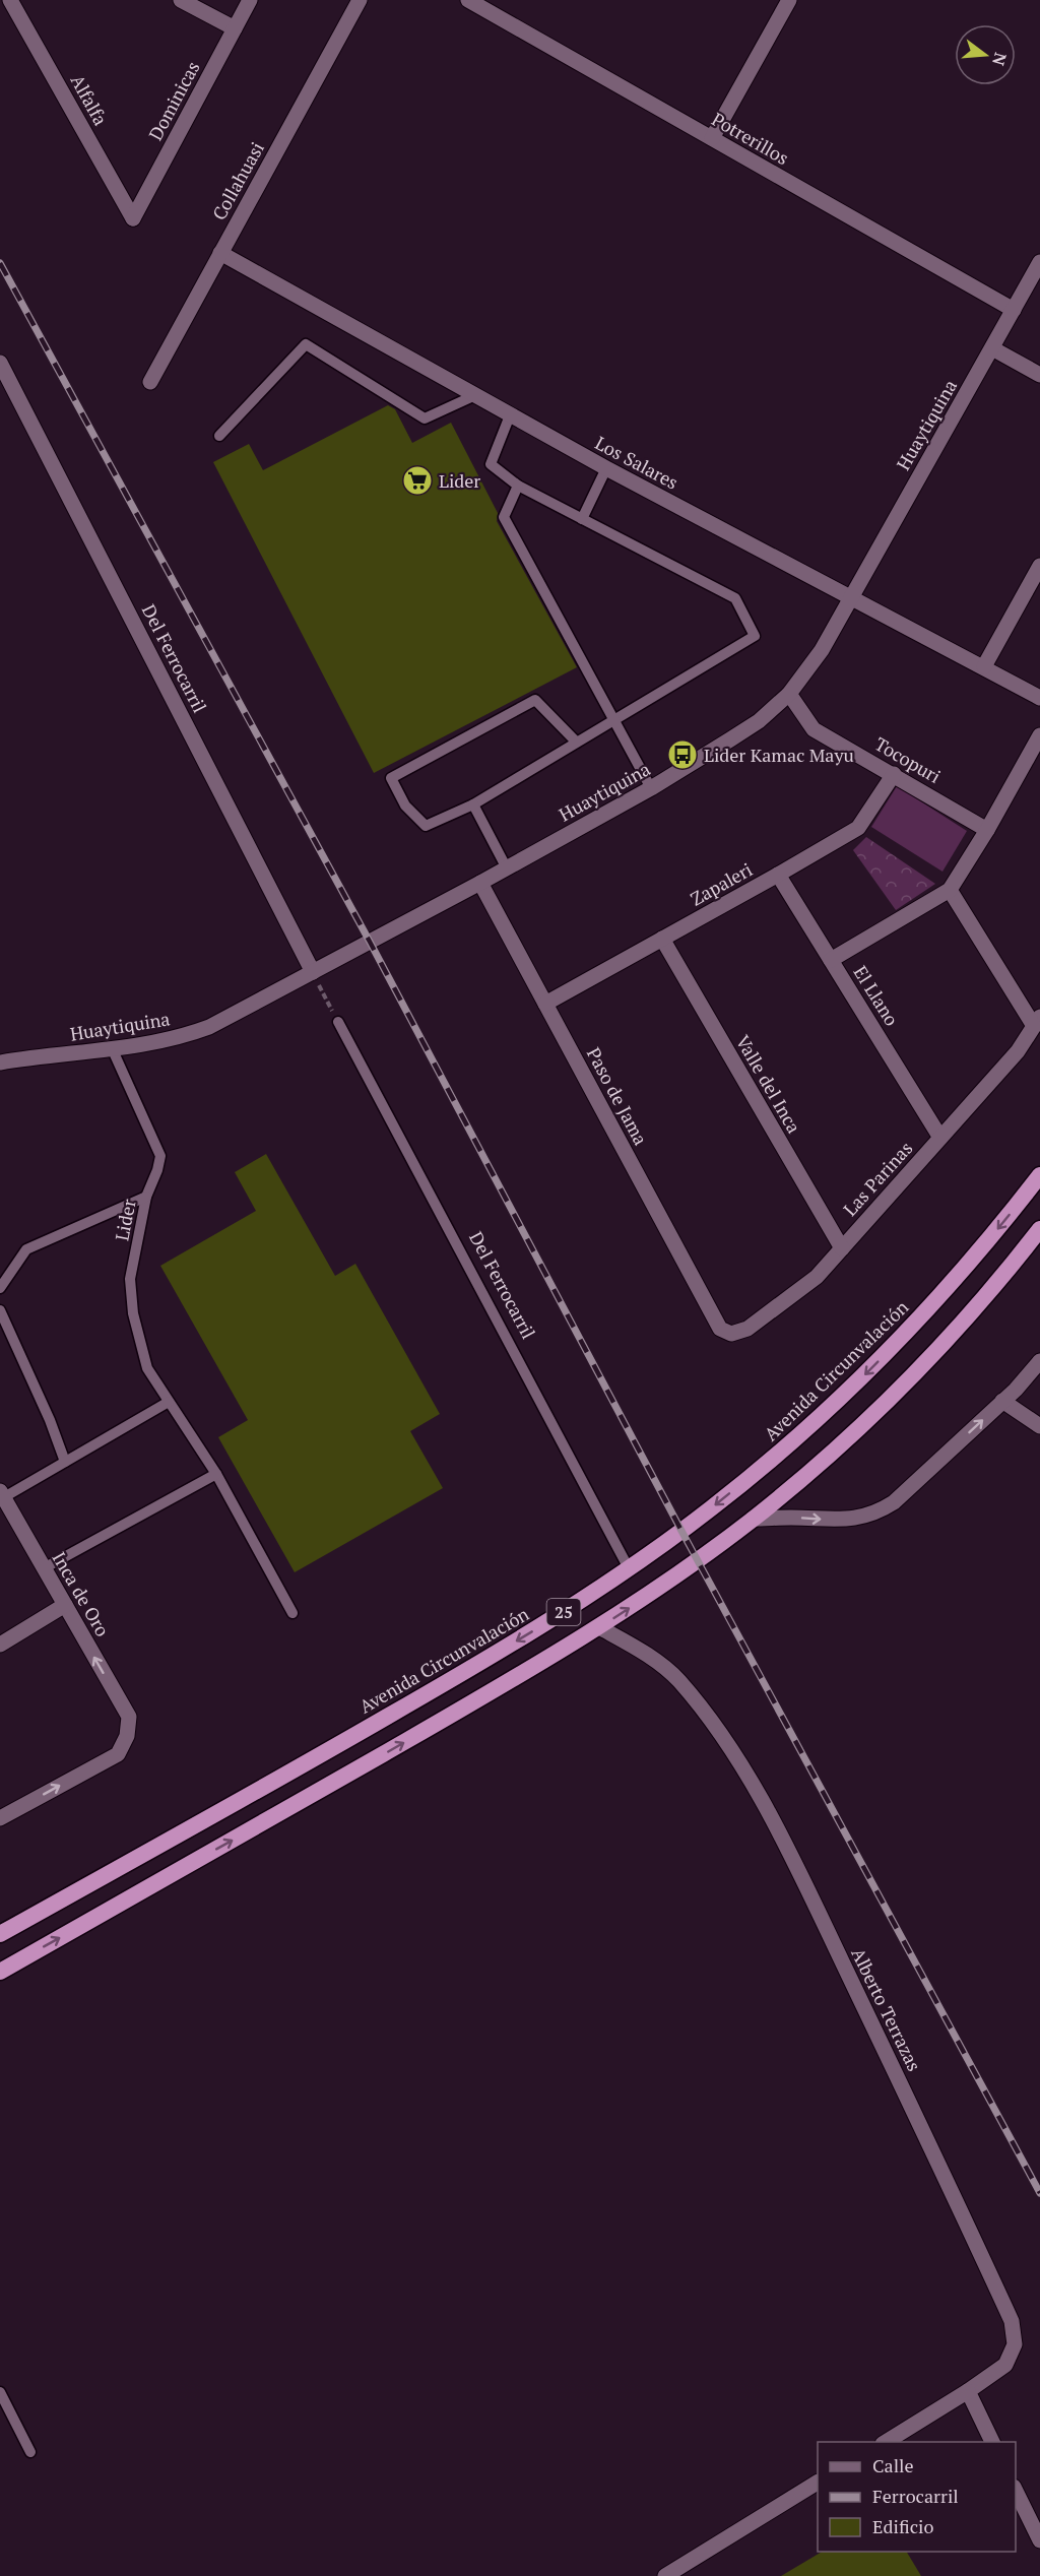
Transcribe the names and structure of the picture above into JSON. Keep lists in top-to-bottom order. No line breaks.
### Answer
{"streets":{"highway":["Avenida Circunvalación","25"],"street":["Alfalfa","Dominicas","Potrerillos","Collahuasi","Huaytiquina","Los Salares","Del Ferrocarril","Tocopuri","Zapaleri","El Llano","Valle del Inca","Paso de Jama","Las Parinas","Inca de Oro","Alberto Terrazas"],"lane":["Lider"]},"crossings":[["Alfalfa","Dominicas"],["Potrerillos","Huaytiquina"],["Collahuasi","Los Salares"],["Huaytiquina","Los Salares"],["Huaytiquina","Del Ferrocarril"],["Huaytiquina","Tocopuri"],["Huaytiquina","Paso de Jama"],["Huaytiquina","Lider"],["Del Ferrocarril","Avenida Circunvalación"],["Tocopuri","Zapaleri"],["Zapaleri","El Llano"],["Zapaleri","Valle del Inca"],["Zapaleri","Paso de Jama"],["El Llano","Las Parinas"],["Valle del Inca","Las Parinas"],["Paso de Jama","Las Parinas"],["25","Alberto Terrazas"]],"places":{"supermarket":["Lider"],"bus stop":["Lider Kamac Mayu"]},"legend":["Calle","Ferrocarril","Edificio"],"north":"right"}
